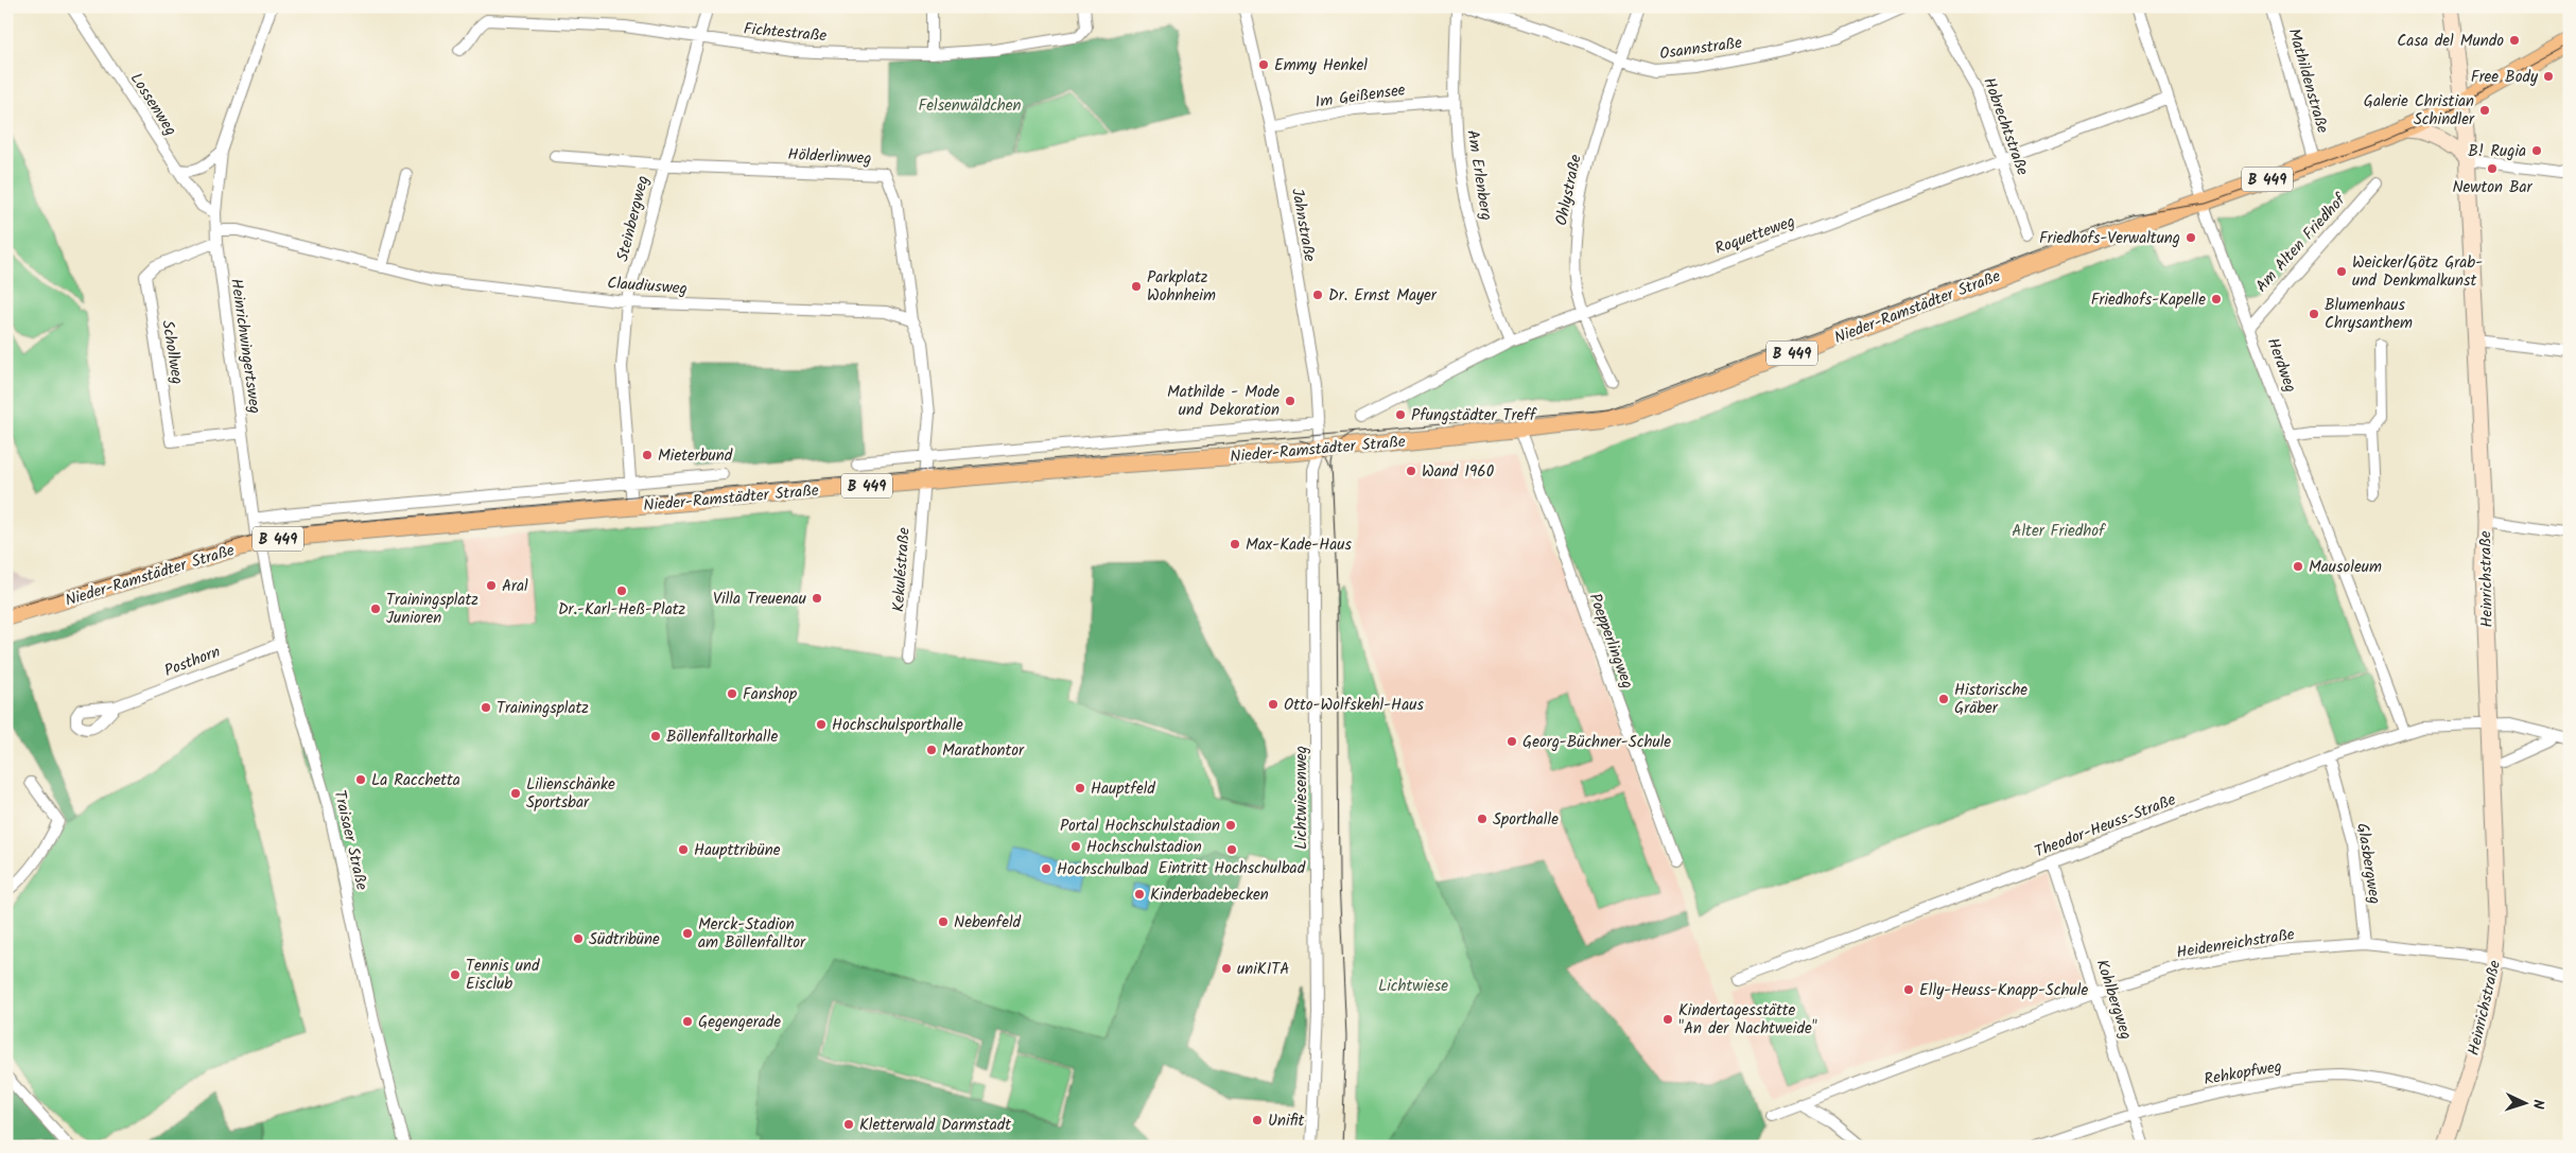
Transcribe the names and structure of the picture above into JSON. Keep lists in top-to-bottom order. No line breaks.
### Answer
{"streets":{"main road":["B 449","Nieder-Ramstädter Straße","Heinrichstraße"],"street":["Fichtestraße","Osannstraße","Mathildenstraße","Im Geißensee","Lossenweg","Hobrechtstraße","Hölderlinweg","Am Erlenberg","Ohlystraße","Steinbergweg","Jahnstraße","Roquetteweg","Am Alten Friedhof","Claudiusweg","Heinrichwingertsweg","Schollweg","Herdweg","Kekuléstraße","Poepperlingweg","Posthorn","Lichtwiesenweg","Theodor-Heuss-Straße","Traisaer Straße","Glasbergweg","Heidenreichstraße","Kohlbergweg","Rehkopfweg"]},"crossings":[["Fichtestraße","Steinbergweg"],["Osannstraße","Ohlystraße"],["Mathildenstraße","Nieder-Ramstädter Straße"],["Im Geißensee","Am Erlenberg"],["Im Geißensee","Jahnstraße"],["Lossenweg","Heinrichwingertsweg"],["Hobrechtstraße","Roquetteweg"],["Hölderlinweg","Steinbergweg"],["Hölderlinweg","Claudiusweg"],["Hölderlinweg","Nieder-Ramstädter Straße"],["Hölderlinweg","Kekuléstraße"],["Am Erlenberg","Roquetteweg"],["Ohlystraße","Roquetteweg"],["Steinbergweg","Claudiusweg"],["Steinbergweg","Nieder-Ramstädter Straße"],["Jahnstraße","Nieder-Ramstädter Straße"],["Jahnstraße","Lichtwiesenweg"],["Roquetteweg","Herdweg"],["Am Alten Friedhof","Herdweg"],["Claudiusweg","Heinrichwingertsweg"],["Nieder-Ramstädter Straße","Heinrichwingertsweg"],["Nieder-Ramstädter Straße","Herdweg"],["Nieder-Ramstädter Straße","Kekuléstraße"],["Nieder-Ramstädter Straße","Heinrichstraße"],["Nieder-Ramstädter Straße","Poepperlingweg"],["Nieder-Ramstädter Straße","Lichtwiesenweg"],["Nieder-Ramstädter Straße","Traisaer Straße"],["Heinrichwingertsweg","Schollweg"],["Heinrichwingertsweg","Traisaer Straße"],["Herdweg","Theodor-Heuss-Straße"],["Heinrichstraße","Theodor-Heuss-Straße"],["Heinrichstraße","Heidenreichstraße"],["Heinrichstraße","Rehkopfweg"],["Posthorn","Traisaer Straße"],["Theodor-Heuss-Straße","Glasbergweg"],["Theodor-Heuss-Straße","Kohlbergweg"],["Glasbergweg","Heidenreichstraße"],["Heidenreichstraße","Kohlbergweg"],["Kohlbergweg","Rehkopfweg"]],"parks":["Felsenwäldchen","Alter Friedhof","Lichtwiese"],"places":["Casa del Mundo","Emmy Henkel","Free Body","Galerie Christian Schindler","B! Rugia","Newton Bar","Friedhofs-Verwaltung","Weicker/Götz Grab- und Denkmalkunst","Parkplatz Wohnheim","Dr. Ernst Mayer","Friedhofs-Kapelle","Blumenhaus Chrysanthem","Mathilde - Mode und Dekoration","Pfungstädter Treff","Mieterbund","Wand 1960","Max-Kade-Haus","Mausoleum","Aral","Dr.-Karl-Heß-Platz","Villa Treuenau","Trainingsplatz Junioren","Fanshop","Historische Gräber","Otto-Wolfskehl-Haus","Trainingsplatz","Hochschulsporthalle","Böllenfalltorhalle","Georg-Büchner-Schule","Marathontor","La Racchetta","Hauptfeld","Lilienschänke Sportsbar","Sporthalle","Portal Hochschulstadion","Hochschulstadion","Haupttribüne","Eintritt Hochschulbad","Hochschulbad","Kinderbadebecken","Nebenfeld","Merck-Stadion am Böllenfalltor","Südtribüne","uniKITA","Tennis und Eisclub","Elly-Heuss-Knapp-Schule","Kindertagesstätte \"An der Nachtweide\"","Gegengerade","Unifit","Kletterwald Darmstadt"],"north":"right"}
